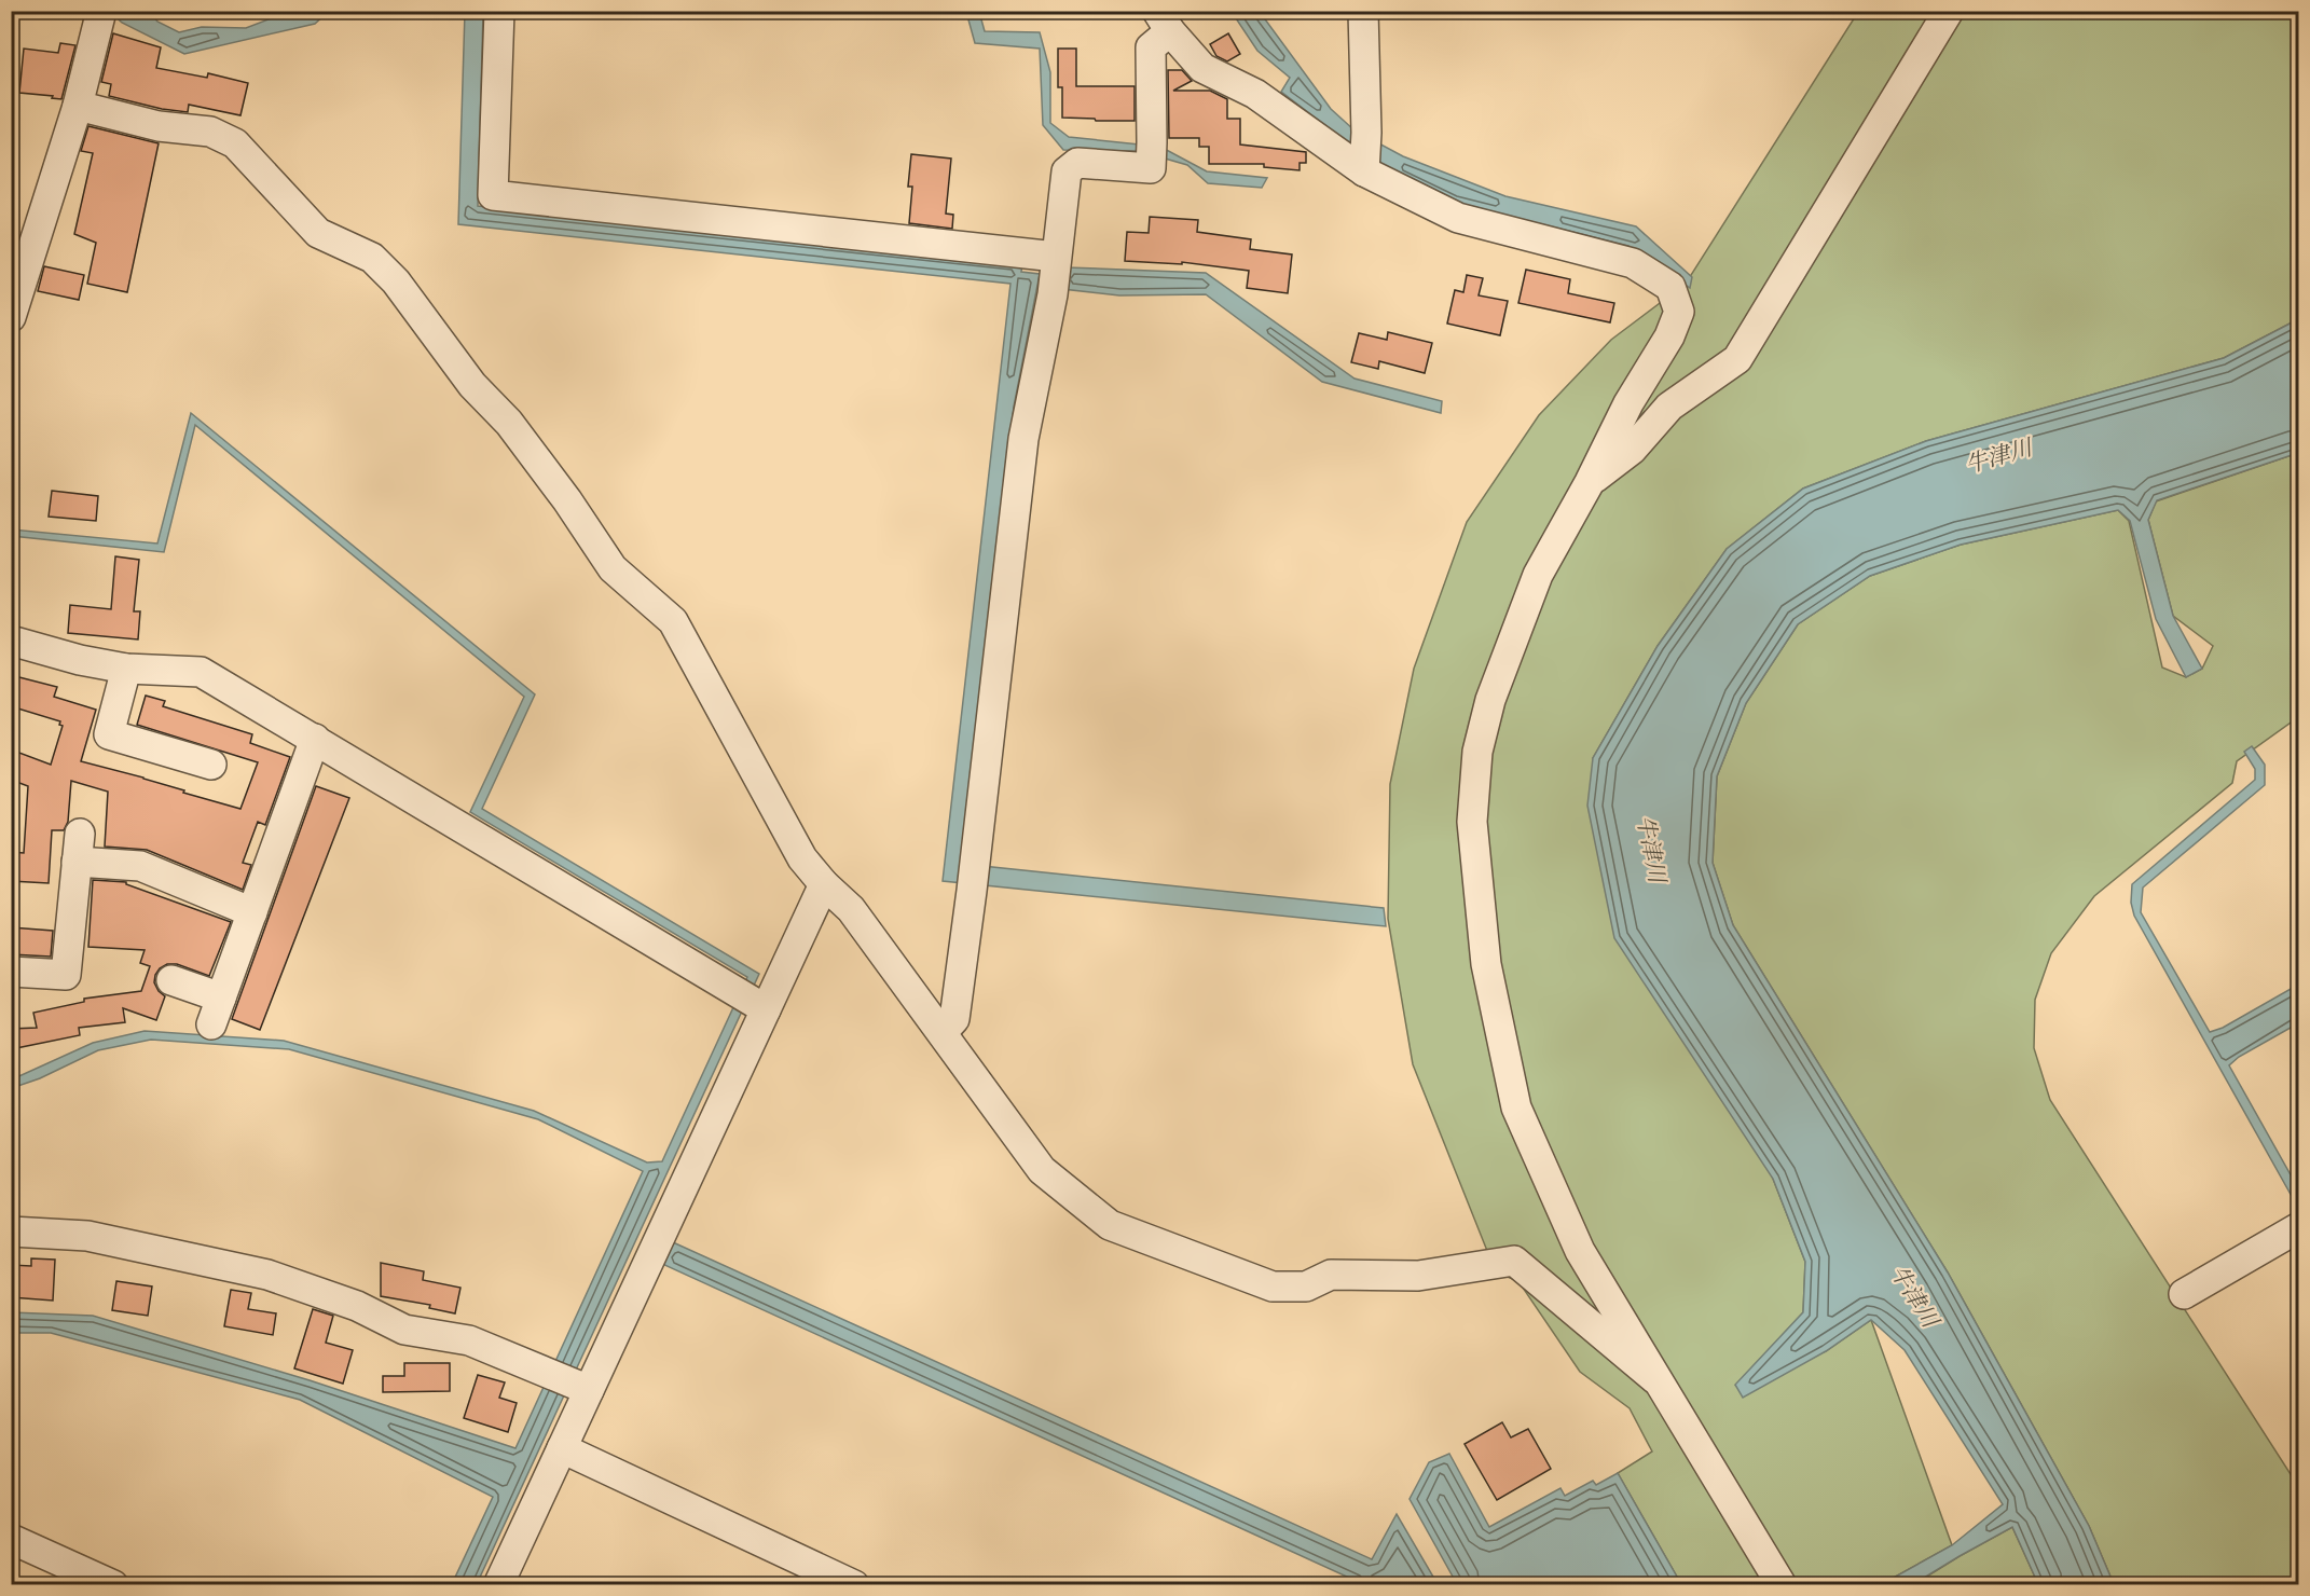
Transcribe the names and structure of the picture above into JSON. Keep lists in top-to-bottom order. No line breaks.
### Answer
{"water":["牛津川"]}
